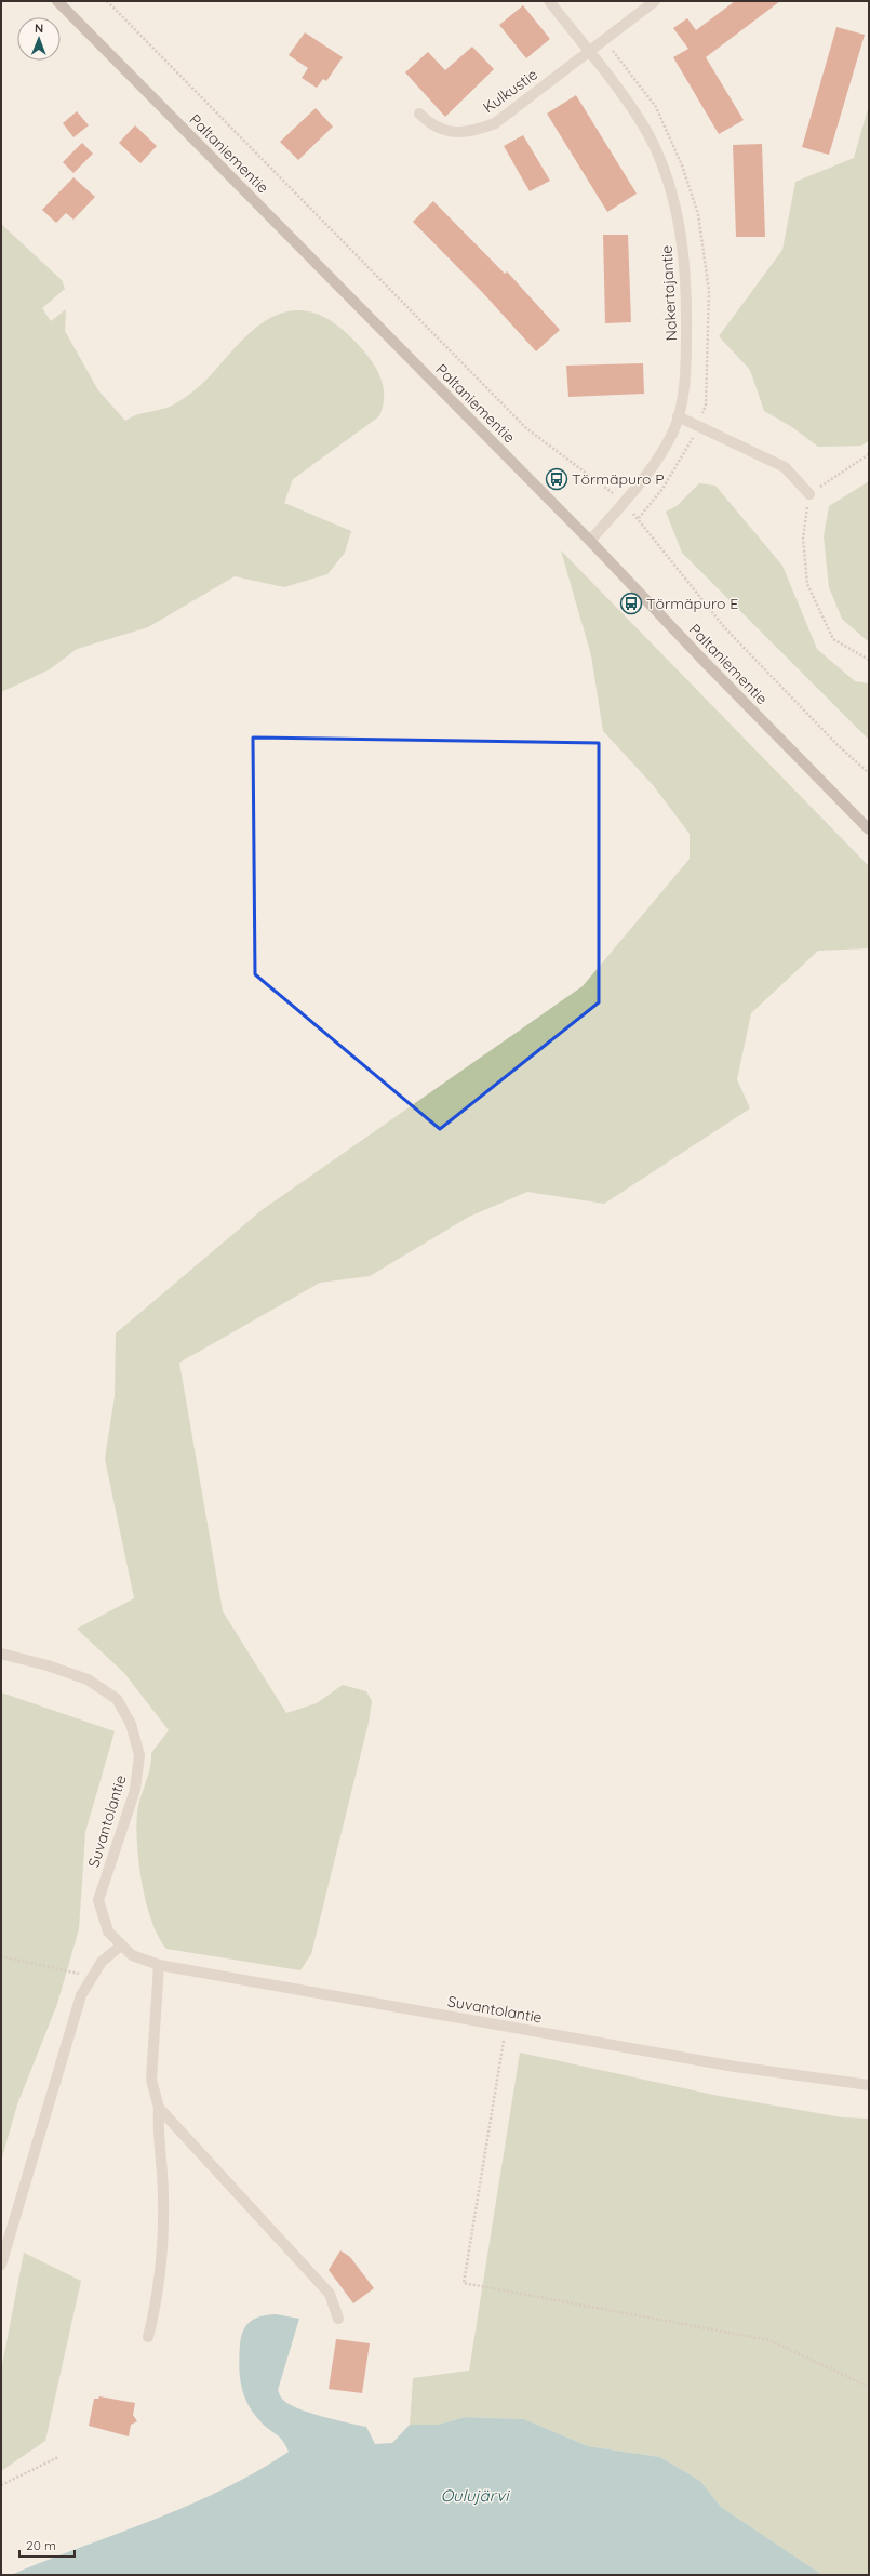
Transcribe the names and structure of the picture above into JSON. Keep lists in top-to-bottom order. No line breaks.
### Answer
{"streets":{"street":["Kulkustie","Paltaniementie","Nakertajantie","Suvantolantie"]},"crossings":[["Kulkustie","Nakertajantie"],["Paltaniementie","Nakertajantie"]],"water":["Oulujärvi"],"places":{"bus stop":["Törmäpuro P","Törmäpuro E"]},"scale_bar":"20 m","north":"top"}
